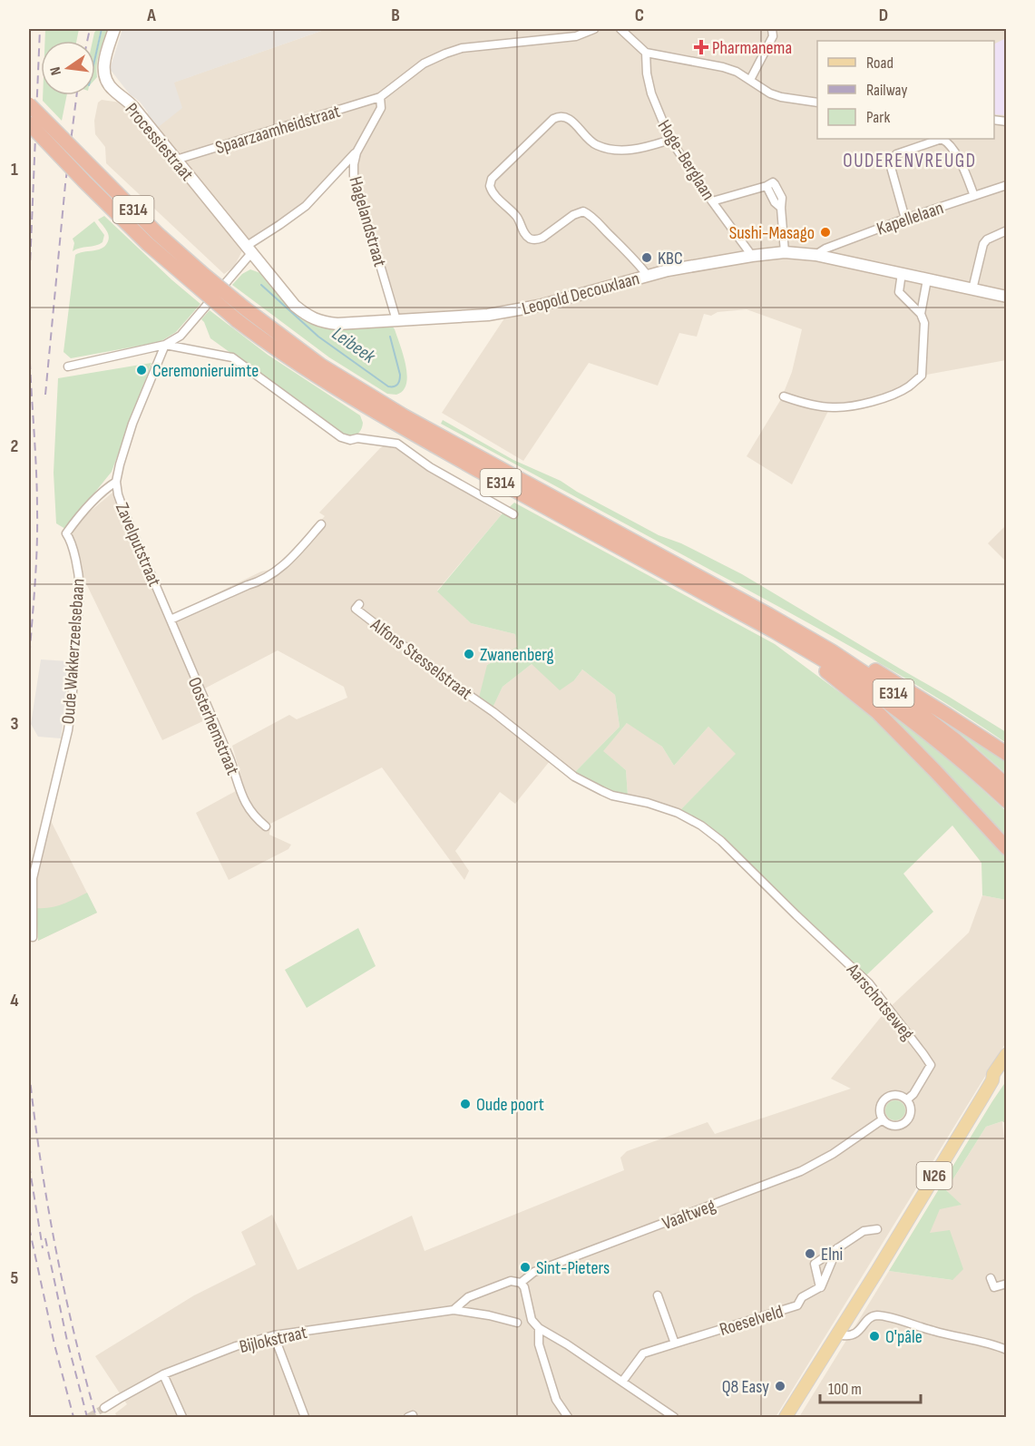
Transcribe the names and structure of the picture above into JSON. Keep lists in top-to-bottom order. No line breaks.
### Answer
{"streets":{"highway":["E314"],"main road":["N26"],"street":["Spaarzaamheidstraat","Processiestraat","Hoge-Berglaan","Kapellelaan","Hagelandstraat","Leopold Decouxlaan","Zavelputstraat","Oude Wakkerzeelsebaan","Alfons Stesselstraat","Oosterhemstraat","Aarschotseweg","Vaaltweg","Roeselveld","Bijlokstraat"]},"crossings":[["Spaarzaamheidstraat","Processiestraat"],["Spaarzaamheidstraat","Hagelandstraat"],["Processiestraat","Leopold Decouxlaan"],["Hoge-Berglaan","Leopold Decouxlaan"],["Kapellelaan","Leopold Decouxlaan"],["Hagelandstraat","Leopold Decouxlaan"],["Zavelputstraat","Oude Wakkerzeelsebaan"],["Zavelputstraat","Oosterhemstraat"],["Alfons Stesselstraat","Aarschotseweg"],["Aarschotseweg","Vaaltweg"],["Vaaltweg","Bijlokstraat"]],"districts":["OUDERENVREUGD"],"water":["Leibeek"],"places":{"health":["Pharmanema"],"other":["Sushi-Masago","KBC","Ceremonieruimte","Zwanenberg","Oude poort","Elni","Sint-Pieters","O'pâle","Q8 Easy"]},"legend":["Road","Railway","Park"],"scale_bar":"100 m","north":"left","grid":{"columns":["A","B","C","D"],"rows":["1","2","3","4","5"]}}
